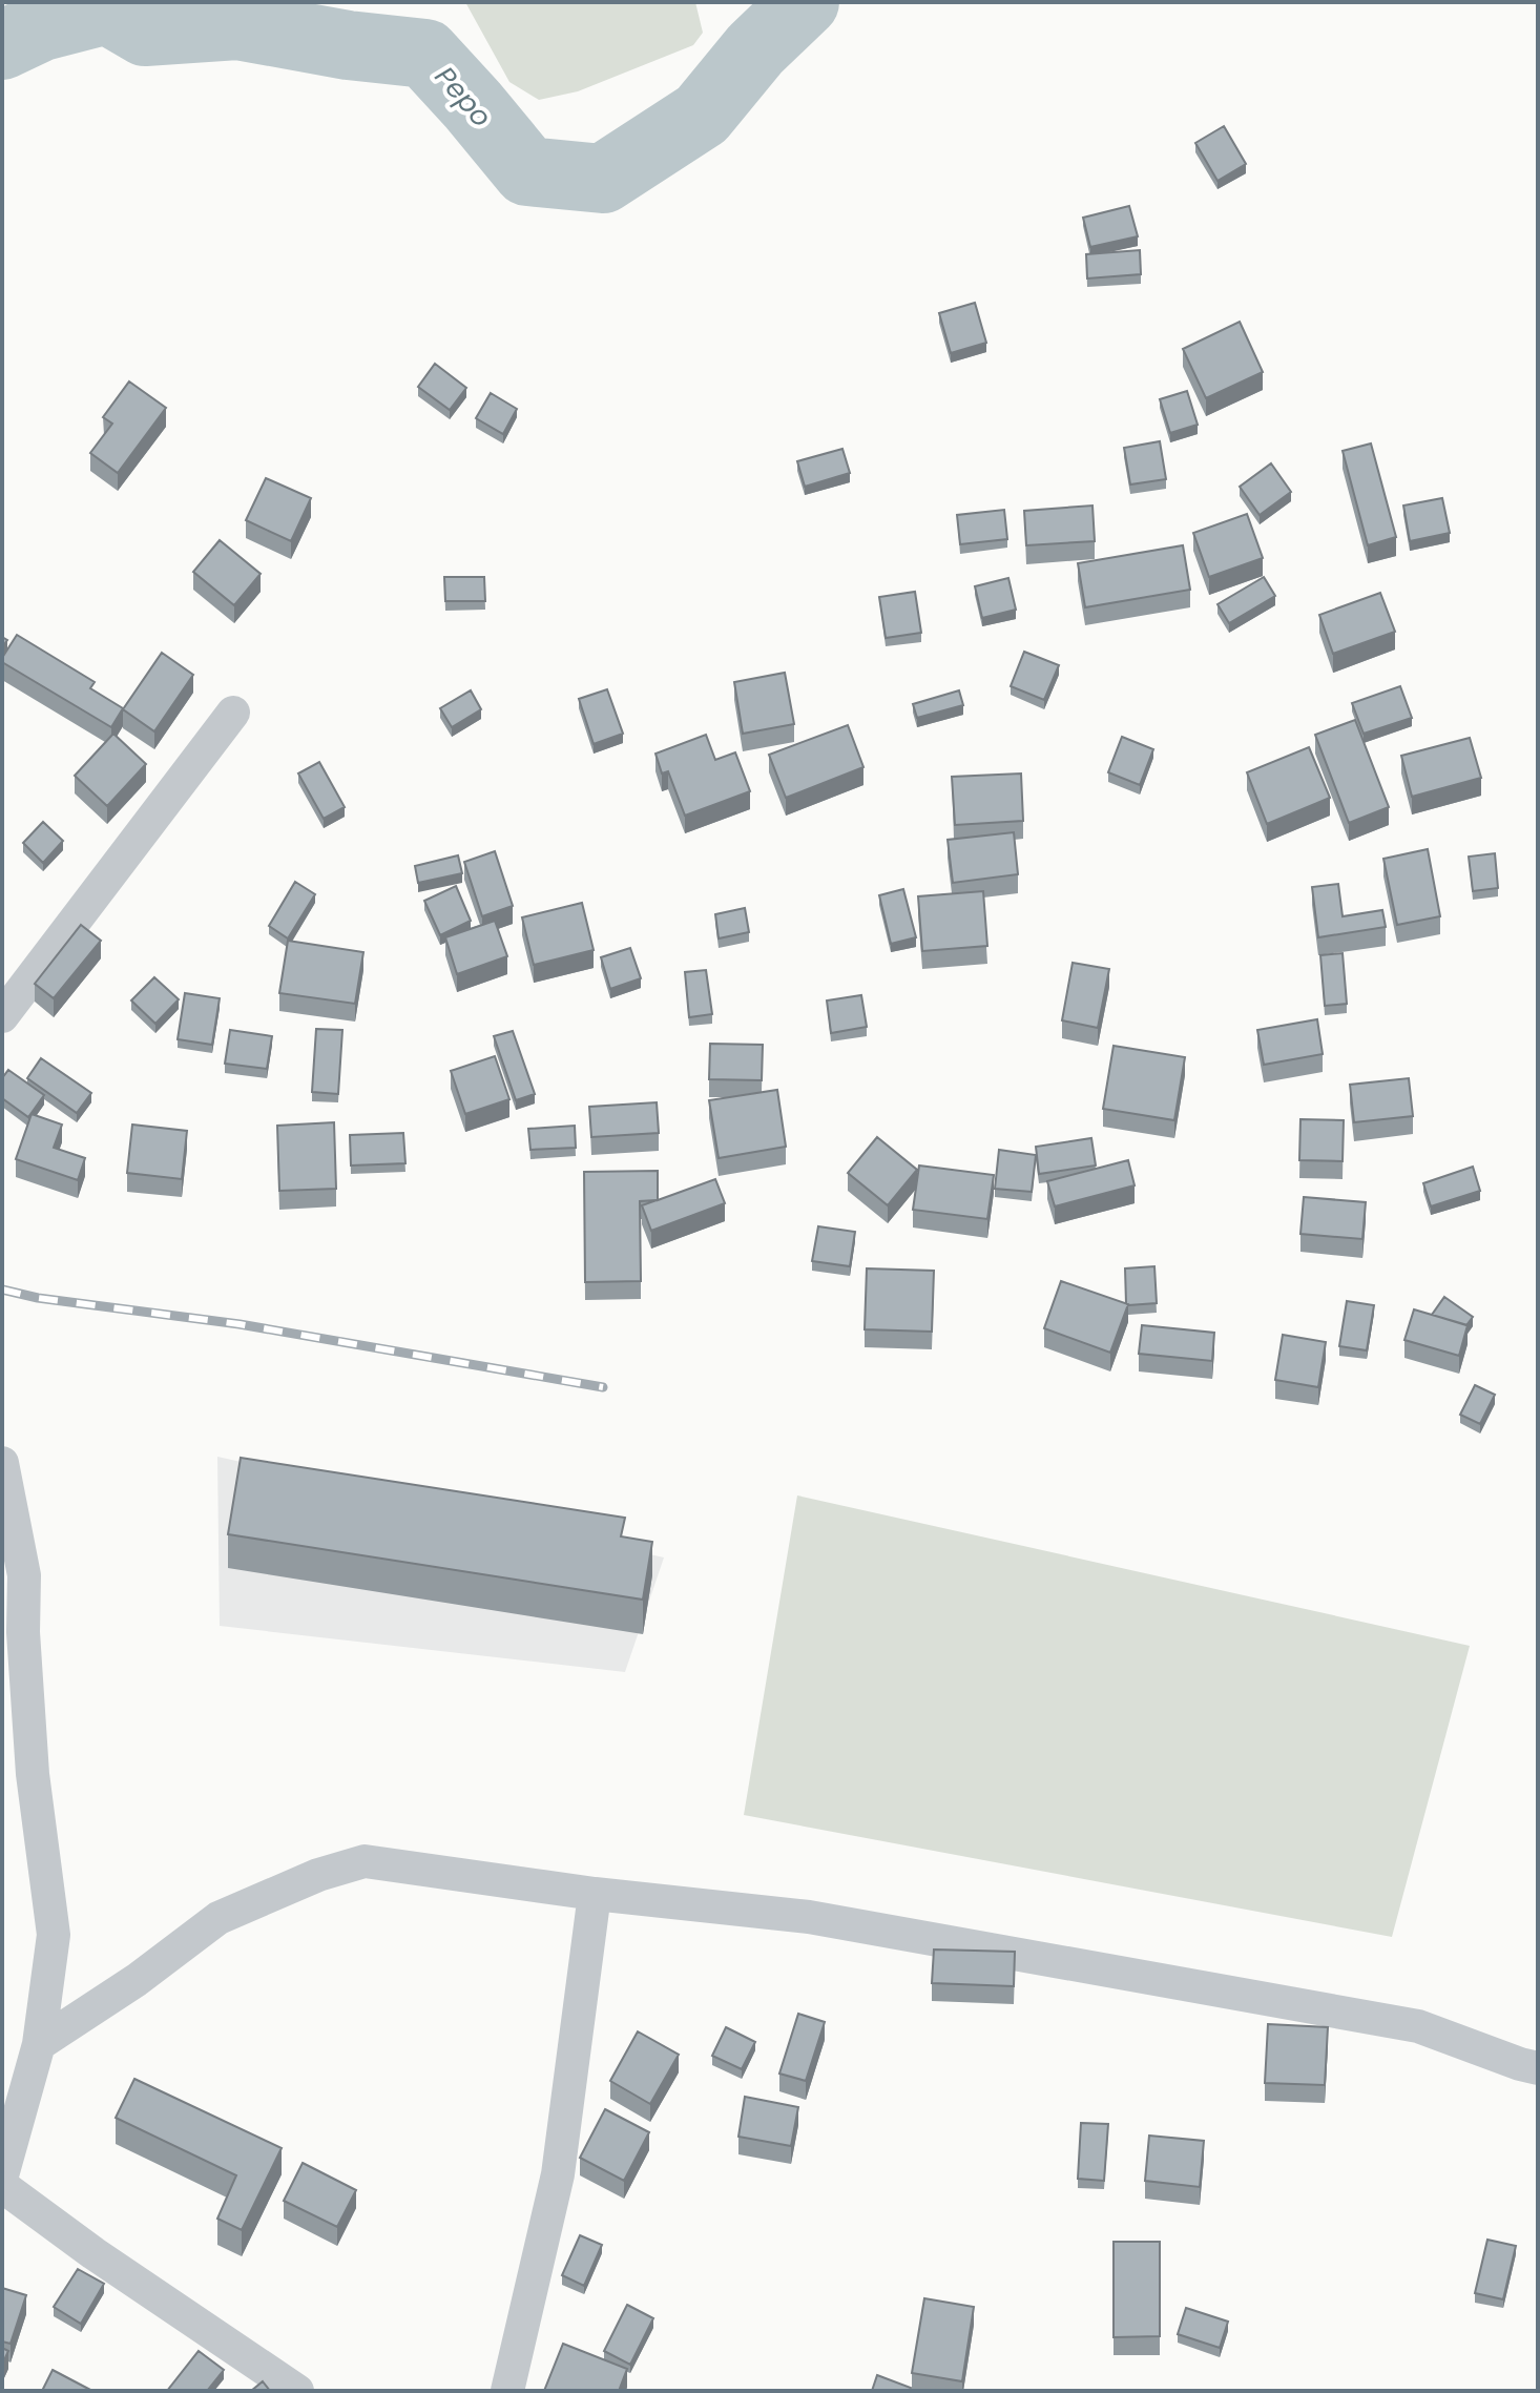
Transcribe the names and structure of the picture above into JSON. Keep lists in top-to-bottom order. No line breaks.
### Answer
{"water":["Pepo"]}
